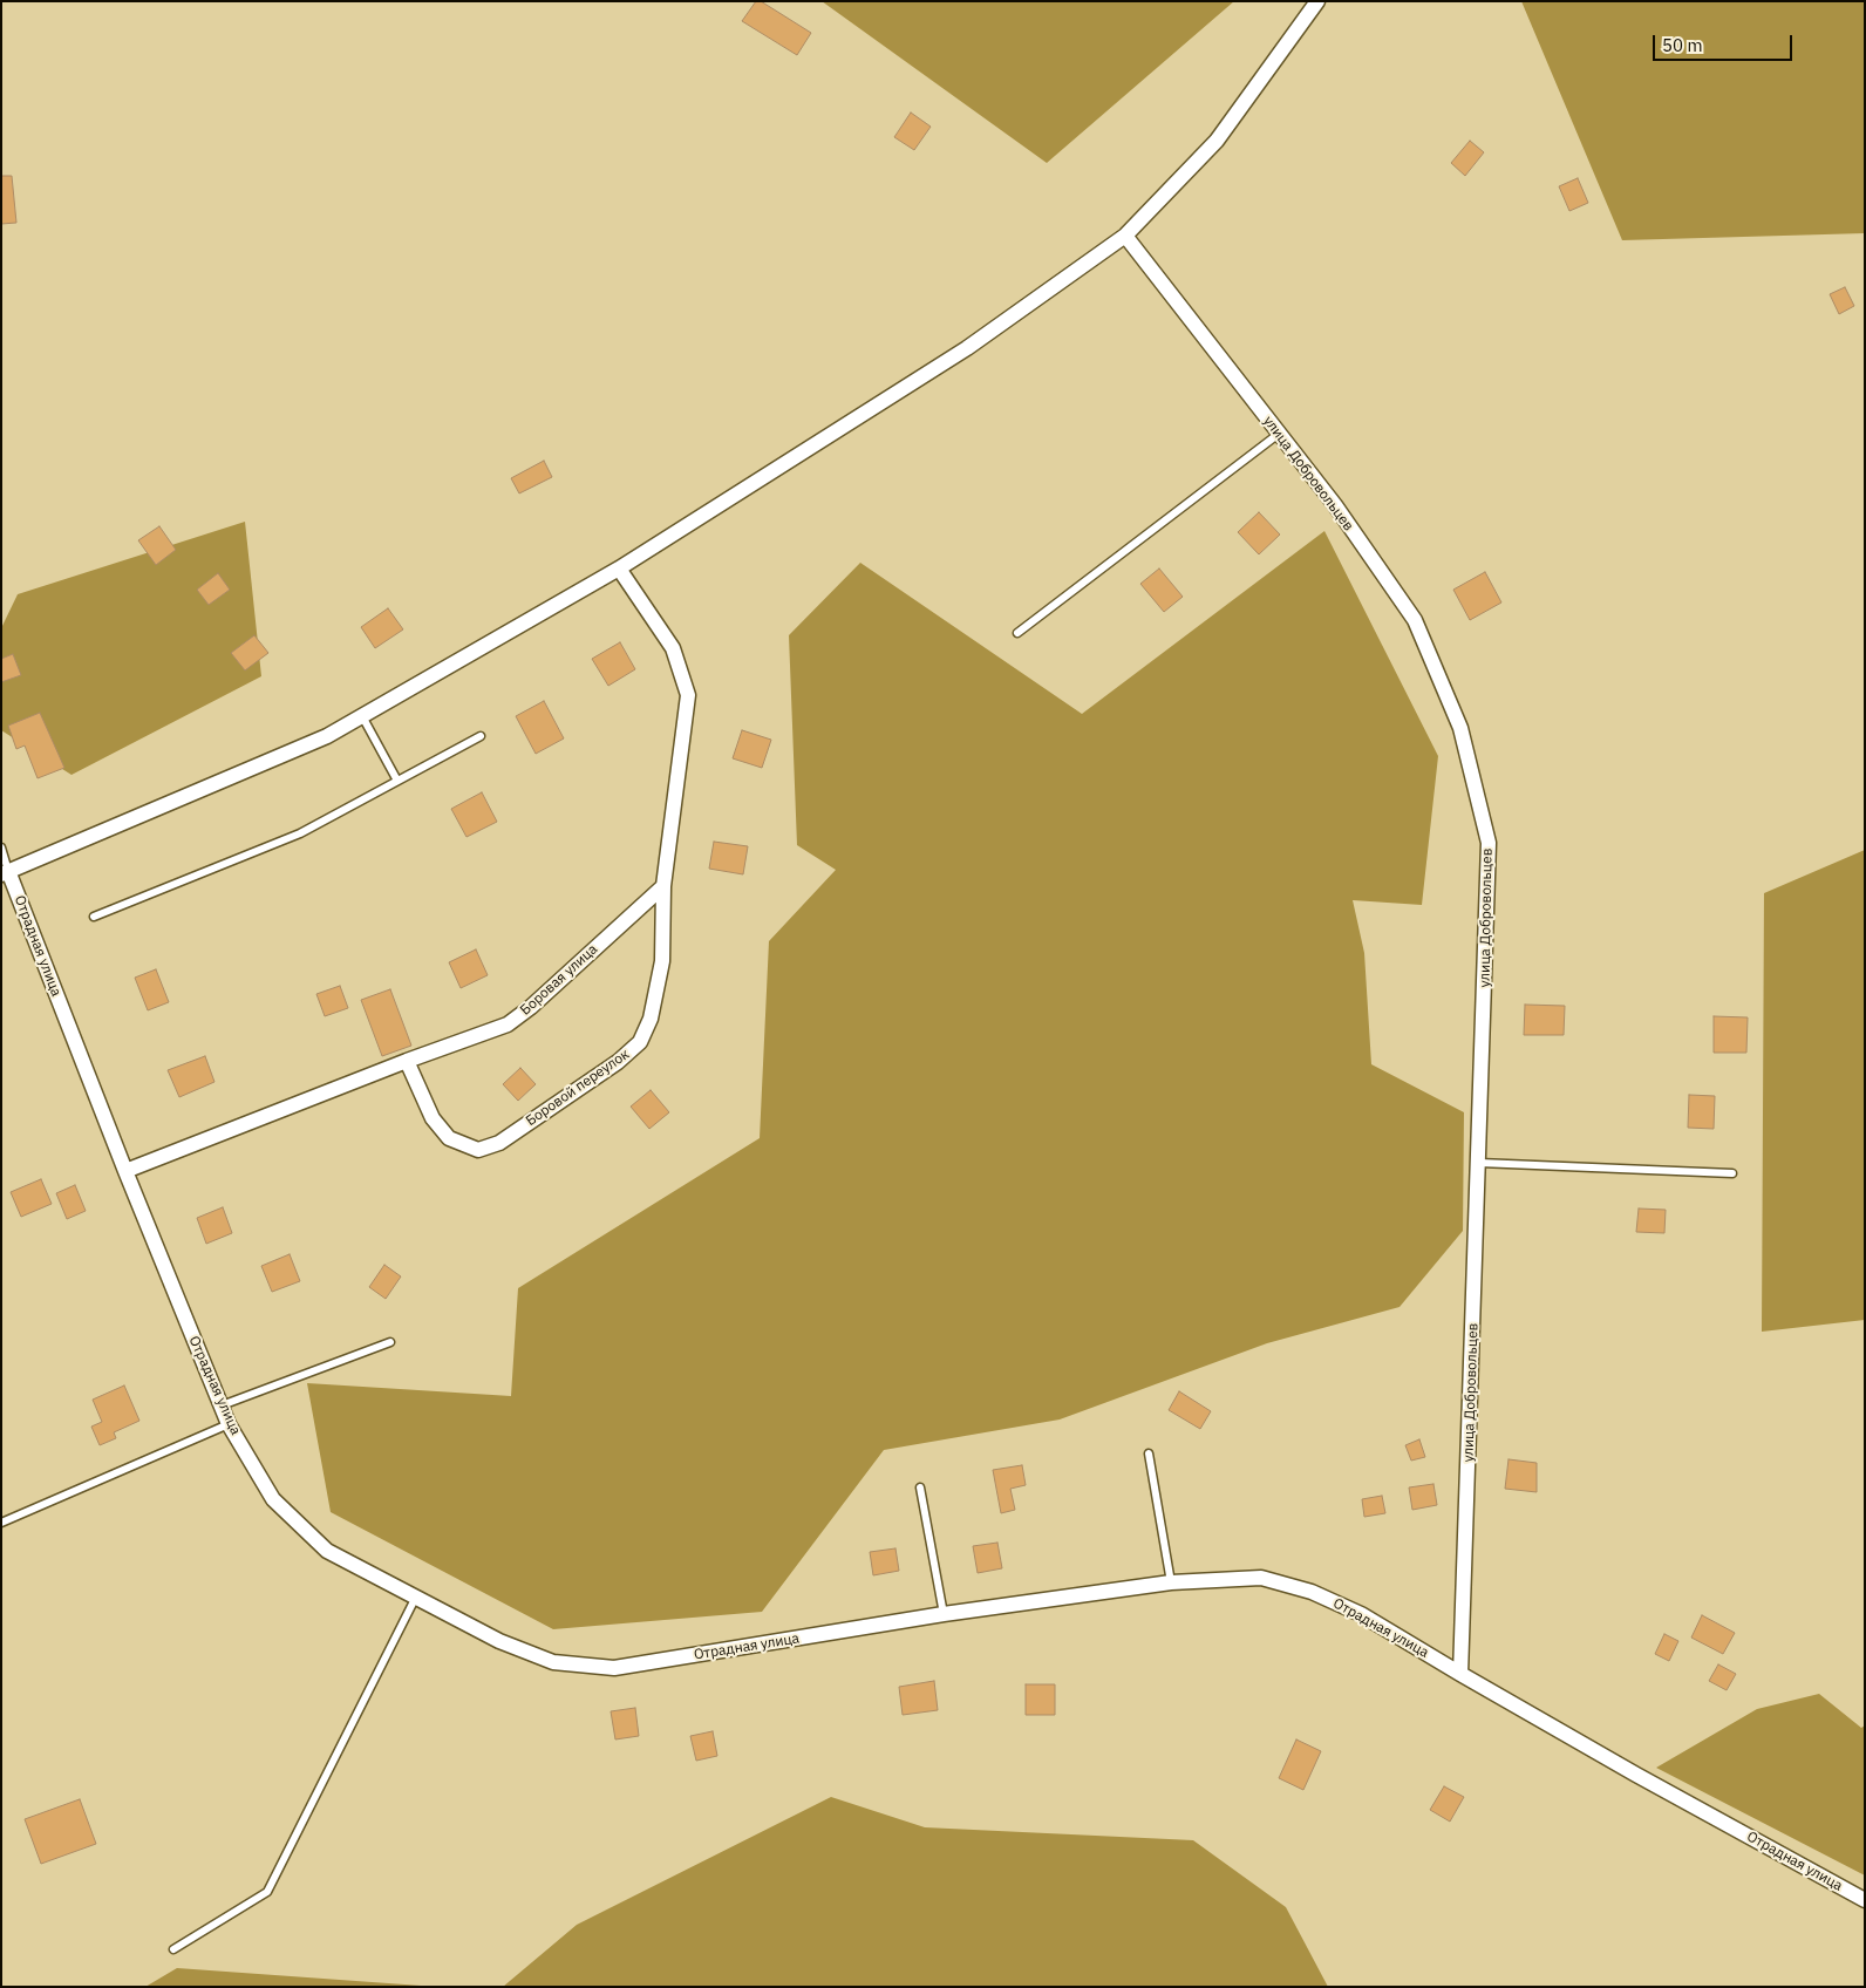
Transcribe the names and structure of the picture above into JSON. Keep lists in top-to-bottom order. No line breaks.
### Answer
{"streets":{"street":["улица Добровольцев","Отрадная улица","Боровая улица","Боровой переулок"]},"crossings":[["улица Добровольцев","Отрадная улица"],["Отрадная улица","Боровая улица"],["Боровая улица","Боровой переулок"]],"scale_bar":"50 m"}
